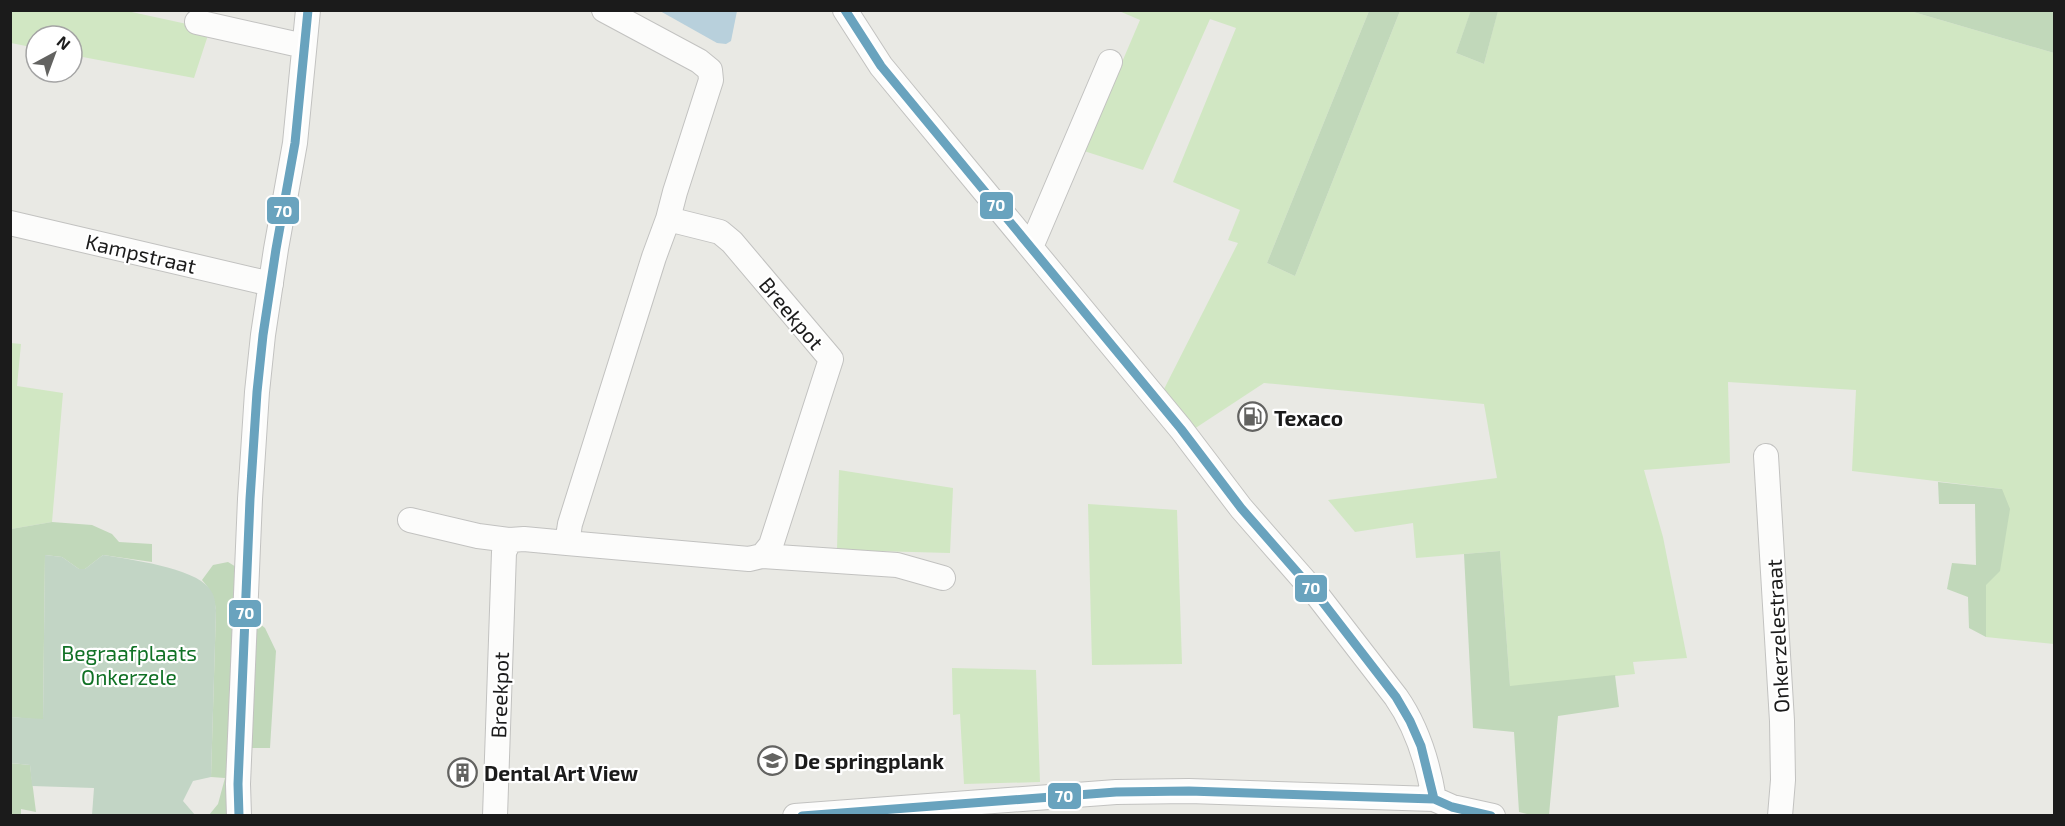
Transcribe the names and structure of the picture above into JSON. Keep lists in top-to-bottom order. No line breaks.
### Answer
{"streets":{"street":["Kampstraat","Breekpot","Onkerzelestraat"]},"parks":["Begraafplaats Onkerzele"],"places":{"fuel station":["Texaco"],"school or university":["De springplank"],"building":["Dental Art View"]},"lines":["transit line 70"],"north":"top right"}
